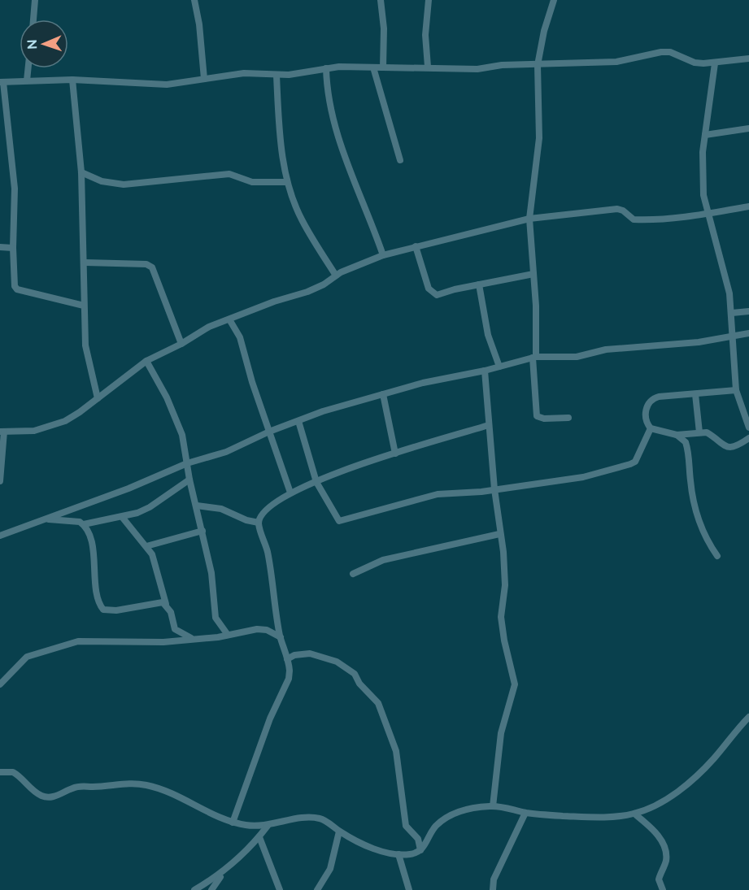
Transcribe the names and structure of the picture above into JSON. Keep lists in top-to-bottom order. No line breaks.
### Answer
{"north":"left"}
